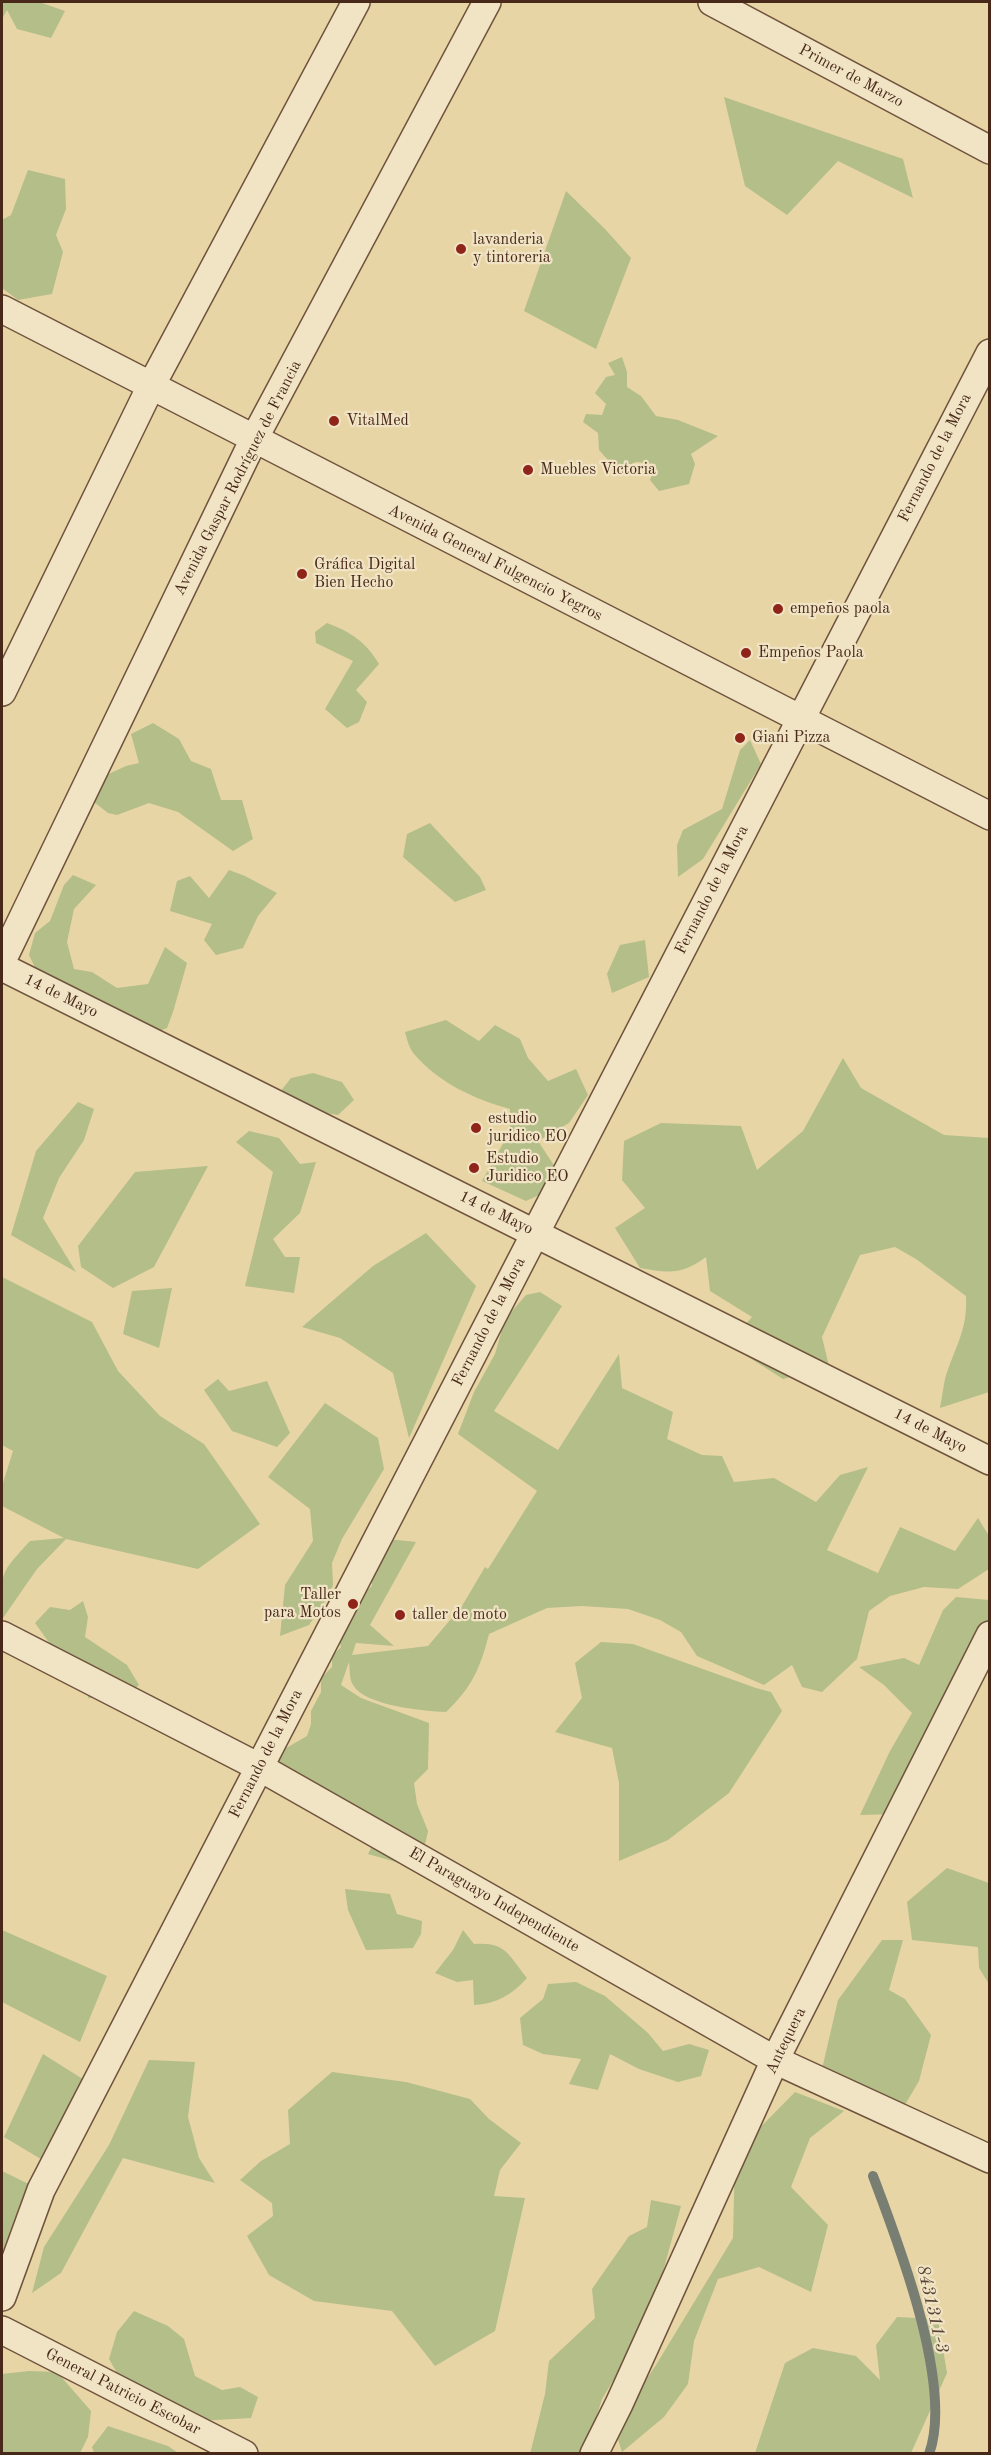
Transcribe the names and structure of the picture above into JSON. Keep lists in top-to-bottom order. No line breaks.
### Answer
{"streets":{"street":["Primer de Marzo","Fernando de la Mora","Avenida Gaspar Rodríguez de Francia","Avenida General Fulgencio Yegros","14 de Mayo","El Paraguayo Independiente","Antequera","General Patricio Escobar"]},"crossings":[["Fernando de la Mora","Avenida General Fulgencio Yegros"],["Fernando de la Mora","14 de Mayo"],["Fernando de la Mora","El Paraguayo Independiente"],["Avenida Gaspar Rodríguez de Francia","Avenida General Fulgencio Yegros"],["El Paraguayo Independiente","Antequera"]],"water":["8431311-3"],"places":["lavanderia y tintoreria","VitalMed","Muebles Victoria","Gráfica Digital Bien Hecho","empeños paola","Empeños Paola","Giani Pizza","estudio juridico EO","Estudio Juridico EO","Taller para Motos","taller de moto"]}
